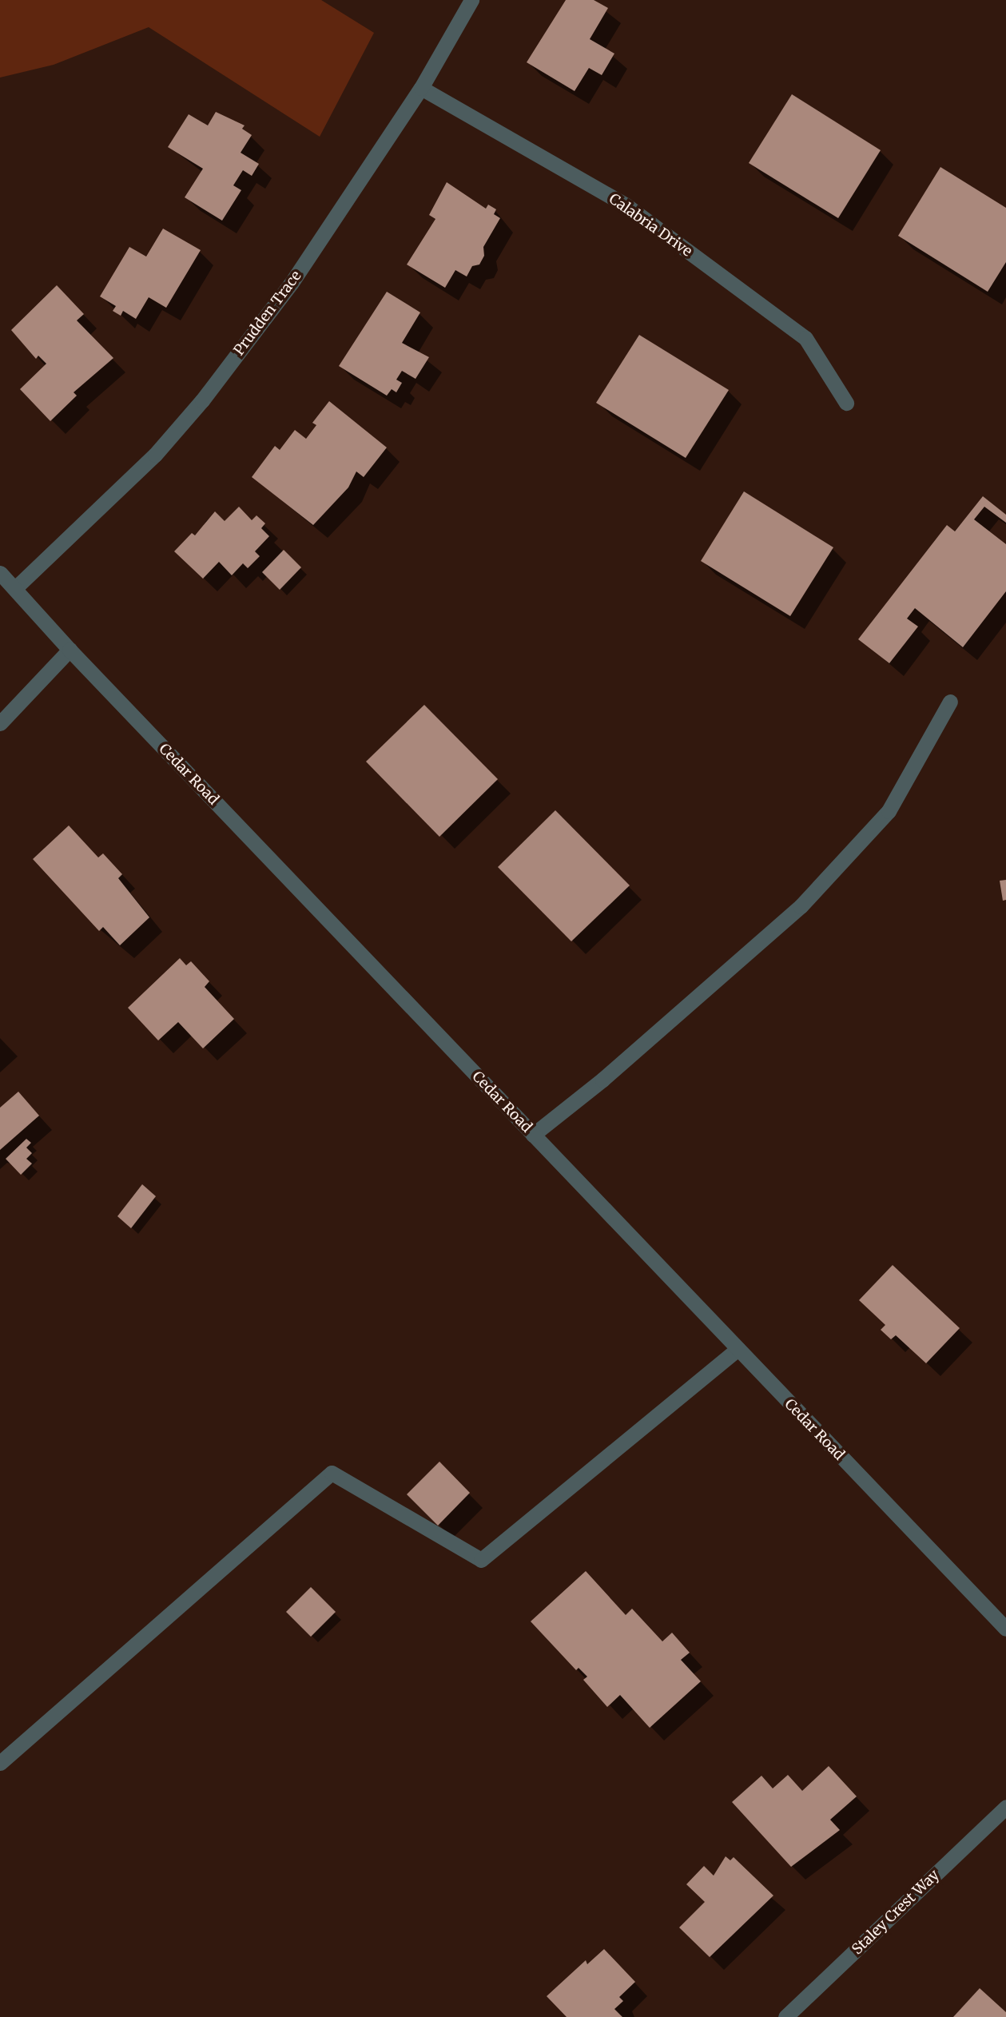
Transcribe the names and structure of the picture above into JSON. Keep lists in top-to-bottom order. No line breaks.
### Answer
{"streets":{"street":["Calabria Drive","Prudden Trace","Cedar Road","Staley Crest Way"]},"crossings":[["Calabria Drive","Prudden Trace"],["Prudden Trace","Cedar Road"]]}
